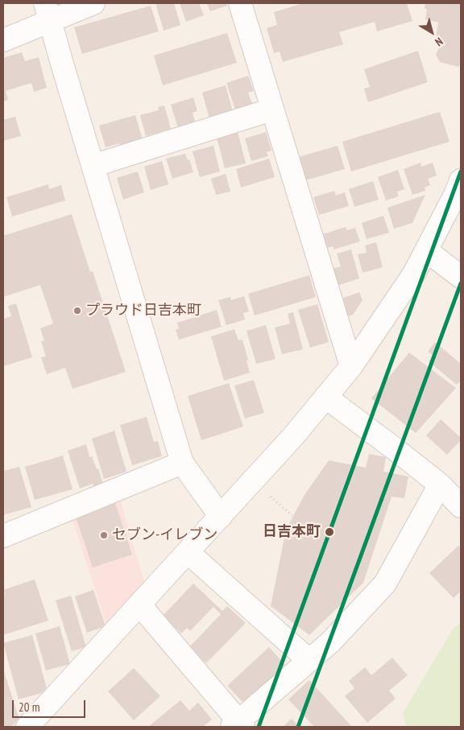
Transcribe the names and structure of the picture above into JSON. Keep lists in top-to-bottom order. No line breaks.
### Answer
{"places":["プラウド日吉本町","日吉本町","セブン-イレブン"],"scale_bar":"20 m","north":"bottom right"}
